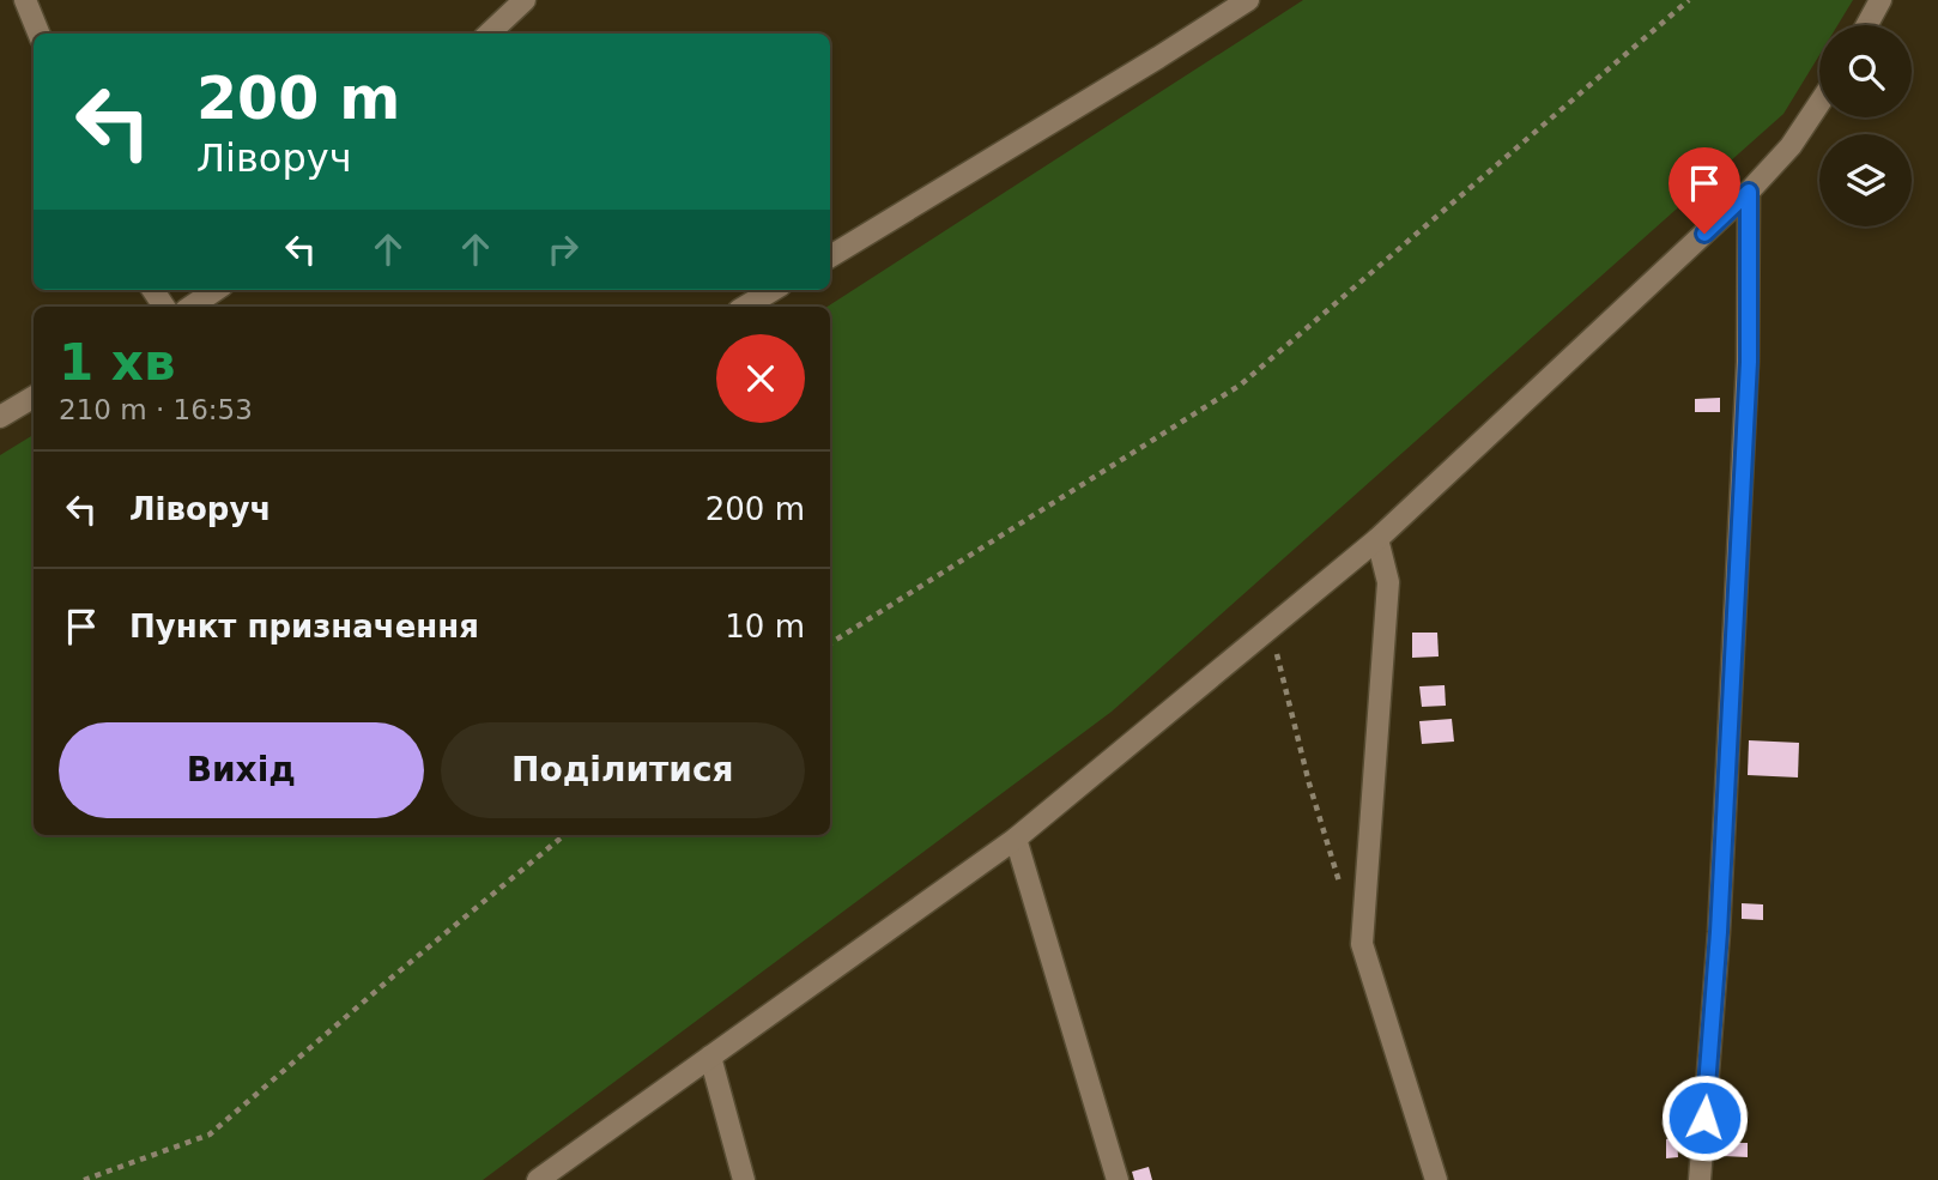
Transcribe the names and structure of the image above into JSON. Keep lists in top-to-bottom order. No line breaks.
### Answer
{"page":{"turn":["200 m","Ліворуч"],"heading":["1 хв","210 m · 16:53"],"list":[{"name":"Ліворуч","value":"200 m"},{"name":"Пункт призначення","value":"10 m"}],"buttons":["Вихід","Поділитися"]}}
